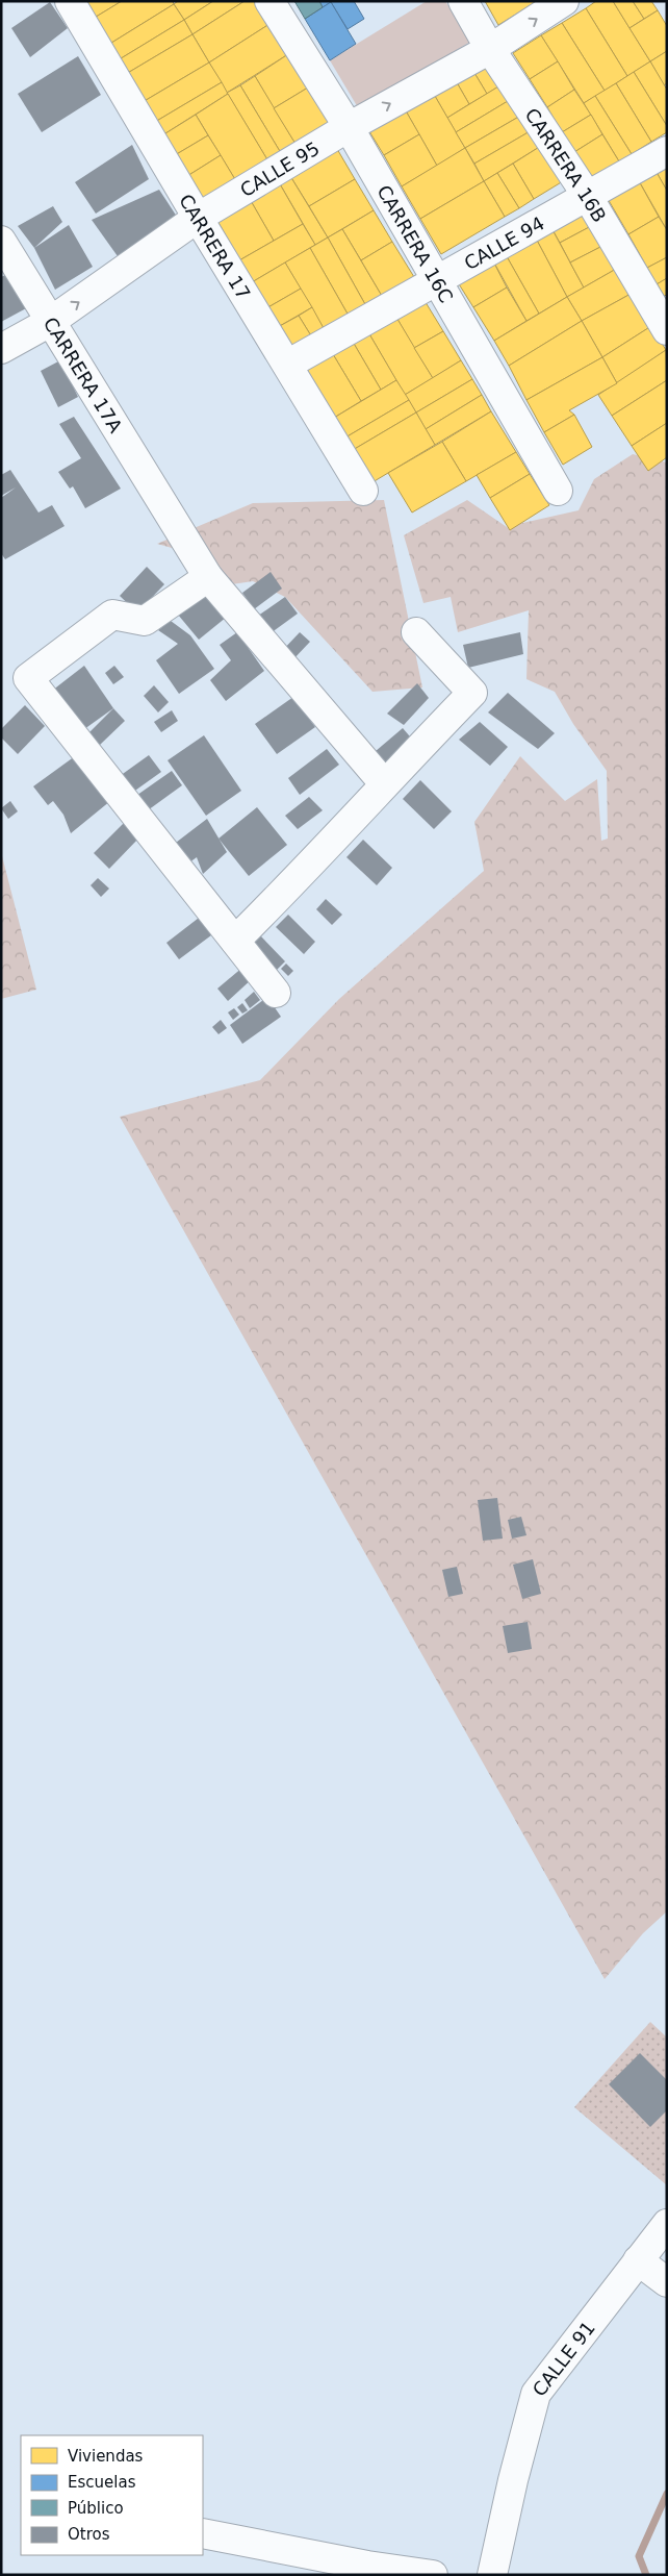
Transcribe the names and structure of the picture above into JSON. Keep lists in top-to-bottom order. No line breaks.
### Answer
{"streets":{"street":["CARRERA 16B","CALLE 95","CALLE 94","CARRERA 16C","CARRERA 17","CARRERA 17A","CALLE 91"]},"crossings":[["CARRERA 16B","CALLE 95"],["CARRERA 16B","CALLE 94"],["CALLE 95","CARRERA 16C"],["CALLE 95","CARRERA 17"],["CALLE 95","CARRERA 17A"],["CALLE 94","CARRERA 16C"],["CALLE 94","CARRERA 17"]],"one_way":["CALLE 95"],"legend":["Viviendas","Escuelas","Público","Otros"]}
